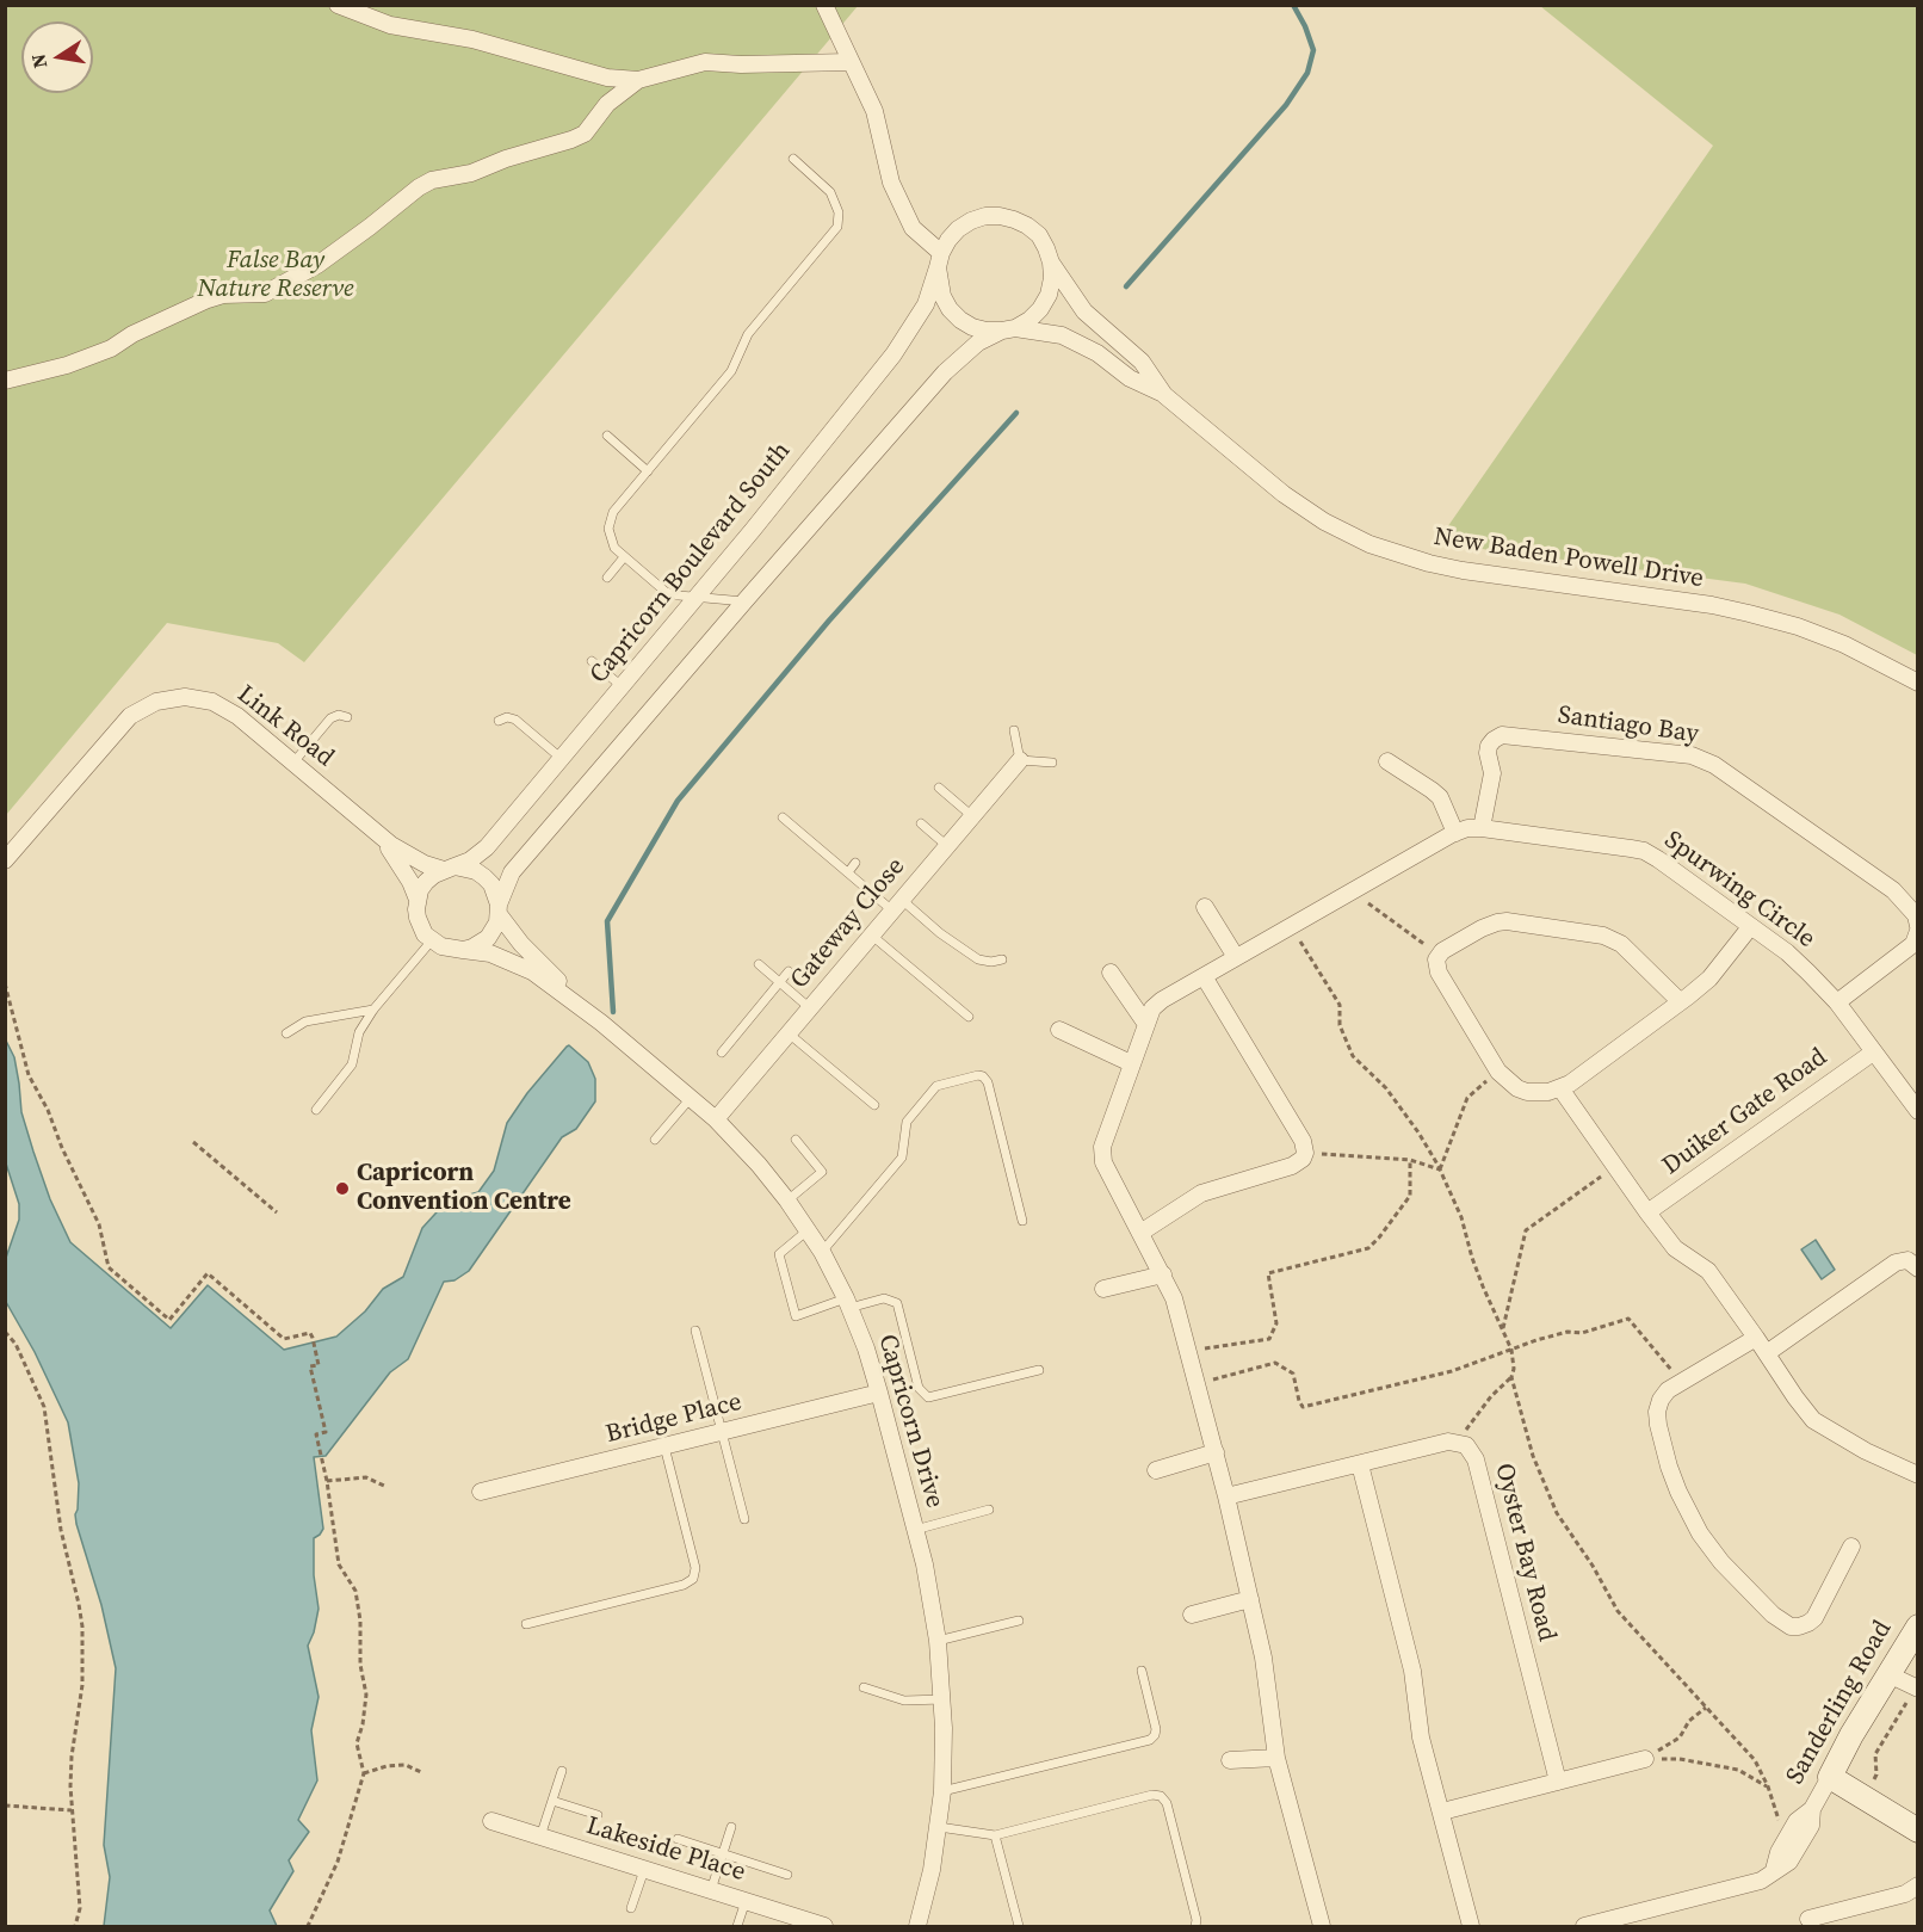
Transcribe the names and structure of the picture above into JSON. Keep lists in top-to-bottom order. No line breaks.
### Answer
{"streets":{"street":["New Baden Powell Drive","Capricorn Boulevard South","Santiago Bay","Link Road","Spurwing Circle","Gateway Close","Duiker Gate Road","Bridge Place","Capricorn Drive","Oyster Bay Road","Sanderling Road","Lakeside Place"]},"crossings":[["New Baden Powell Drive","Capricorn Boulevard South"],["Capricorn Boulevard South","Link Road"],["Capricorn Boulevard South","Capricorn Drive"],["Santiago Bay","Spurwing Circle"],["Link Road","Capricorn Drive"],["Spurwing Circle","Duiker Gate Road"],["Gateway Close","Capricorn Drive"],["Bridge Place","Capricorn Drive"]],"parks":["False Bay Nature Reserve"],"places":["Capricorn Convention Centre"],"north":"left"}
